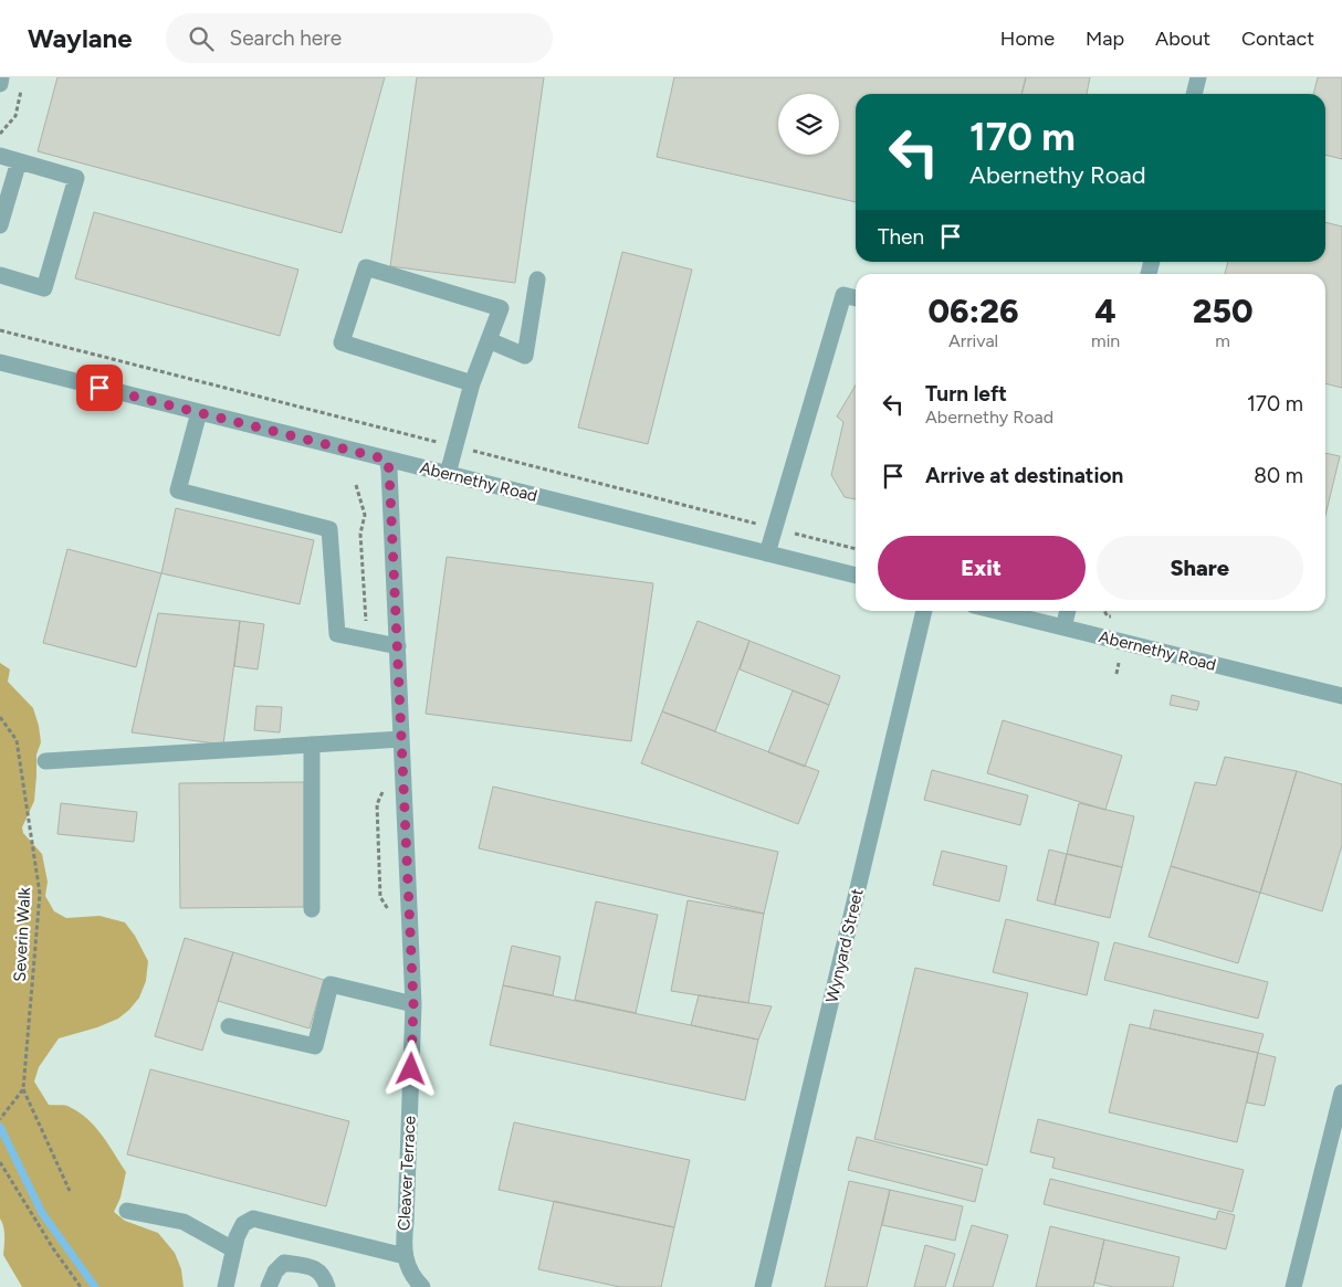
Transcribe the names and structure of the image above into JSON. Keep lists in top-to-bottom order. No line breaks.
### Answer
{"streets":{"street":["Abernethy Road","Wynyard Street","Cleaver Terrace"],"path":["Severin Walk"]},"crossings":[["Abernethy Road","Cleaver Terrace"]],"page":{"header":"Waylane","search":"Search here","nav":["Home","Map","About","Contact"],"turn":["170 m","Abernethy Road"],"then":"Then","eta":["06:26","Arrival","4","min","250","m"],"list":[{"name":"Turn left","note":"Abernethy Road","value":"170 m"},{"name":"Arrive at destination","value":"80 m"}],"buttons":["Exit","Share"]}}
